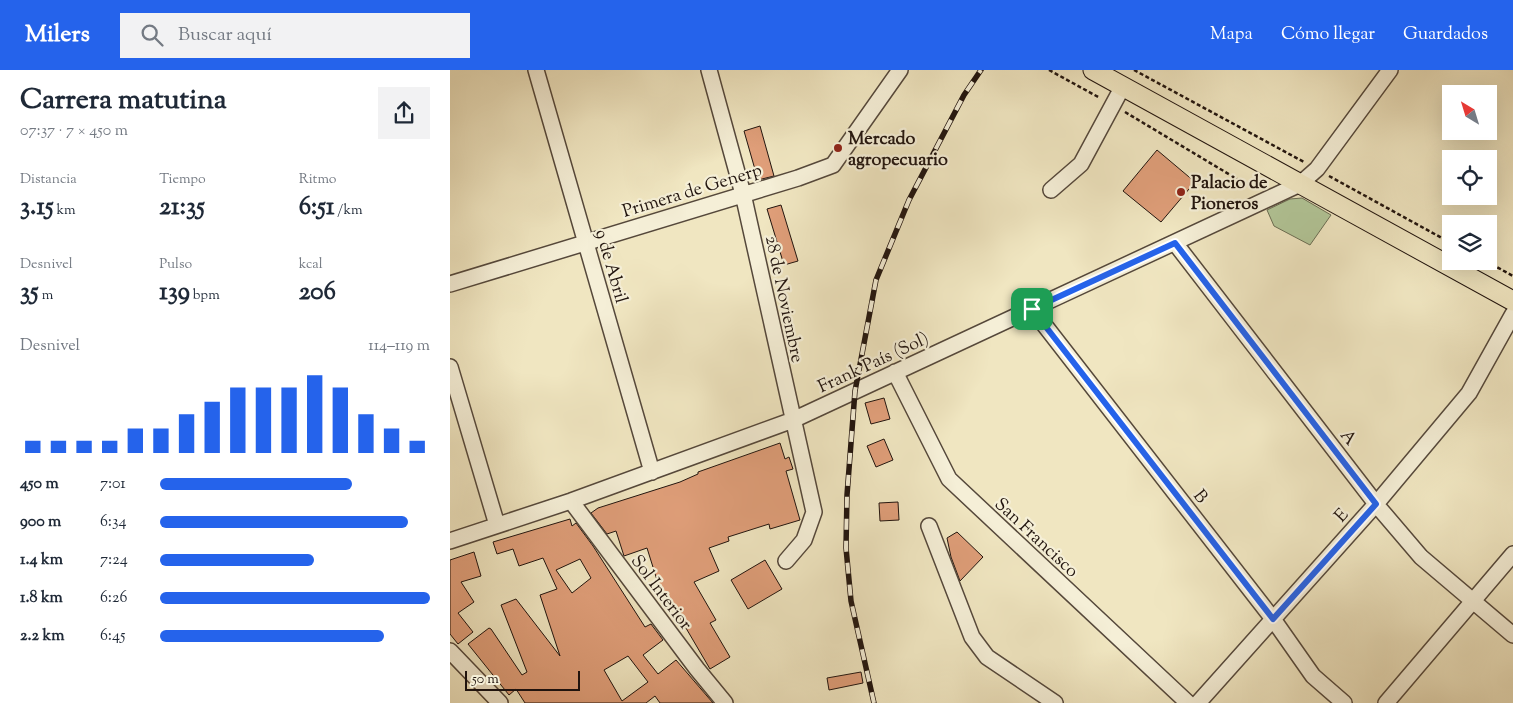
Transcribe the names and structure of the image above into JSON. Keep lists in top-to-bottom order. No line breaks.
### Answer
{"streets":{"street":["Primera de Generp","9 de Abril","28 de Noviembre","Frank País (Sol)","A","B","E","San Francisco","Sol Interior"]},"crossings":[["Primera de Generp","9 de Abril"],["Primera de Generp","28 de Noviembre"],["9 de Abril","Frank País (Sol)"],["28 de Noviembre","Frank País (Sol)"],["Frank País (Sol)","A"],["Frank País (Sol)","B"],["Frank País (Sol)","San Francisco"],["Frank País (Sol)","Sol Interior"],["A","E"],["B","E"]],"places":["Mercado agropecuario","Palacio de Pioneros"],"scale_bar":"50 m","north":"top left","page":{"header":"Milers","search":"Buscar aquí","nav":["Mapa","Cómo llegar","Guardados"],"heading":["Carrera matutina","07:37 · 7 × 450 m"],"stats":[["Distancia","3.15 km"],["Tiempo","21:35"],["Ritmo","6:51 /km"],["Desnivel","35 m"],["Pulso","139 bpm"],["kcal","206"]],"chart":["Desnivel","114–119 m"],"list":[{"name":"450 m","note":"7:01"},{"name":"900 m","note":"6:34"},{"name":"1.4 km","note":"7:24"},{"name":"1.8 km","note":"6:26"},{"name":"2.2 km","note":"6:45"}],"scale":"50 m"}}
